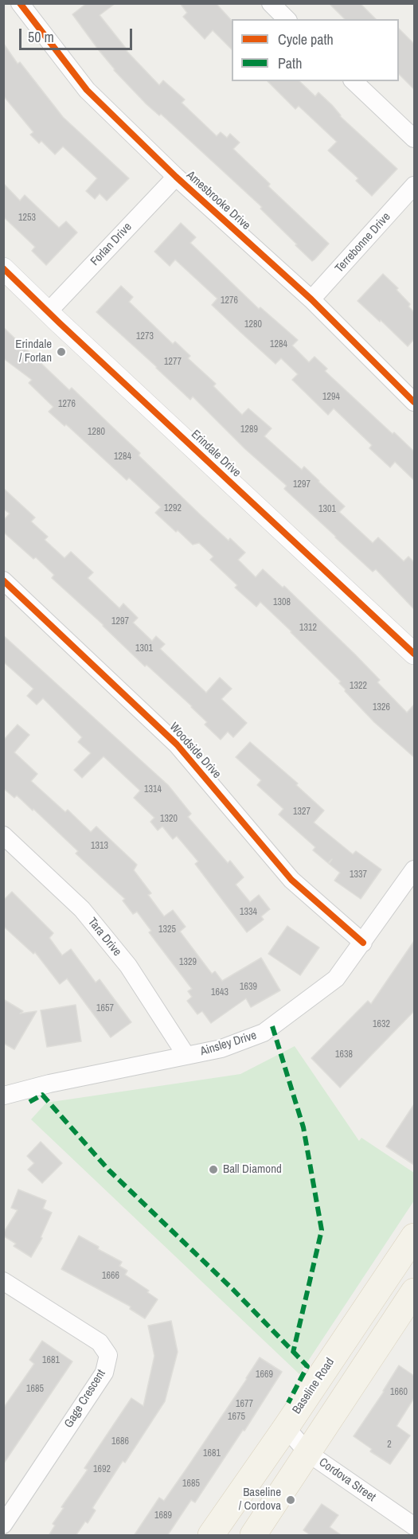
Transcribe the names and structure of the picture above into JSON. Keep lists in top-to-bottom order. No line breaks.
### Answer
{"streets":{"main road":["Baseline Road"],"street":["Amesbrooke Drive","Terrebonne Drive","Forlan Drive","Erindale Drive","Woodside Drive","Tara Drive","Ainsley Drive","Gage Crescent","Cordova Street"]},"crossings":[["Amesbrooke Drive","Terrebonne Drive"],["Amesbrooke Drive","Forlan Drive"],["Forlan Drive","Erindale Drive"],["Woodside Drive","Ainsley Drive"],["Tara Drive","Ainsley Drive"],["Baseline Road","Cordova Street"]],"places":["Erindale / Forlan","Ball Diamond","Baseline / Cordova"],"house_numbers":["1253","1276","1280","1273","1284","1277","1294","1276","1289","1280","1284","1297","1292","1301","1308","1297","1312","1301","1322","1326","1314","1327","1320","1313","1337","1334","1325","1329","1639","1643","1657","1632","1638","1666","1681","1669","1685","1660","1677","1675","1686","2","1681","1692","1685","1689"],"legend":["Cycle path","Path"],"scale_bar":"50 m"}
